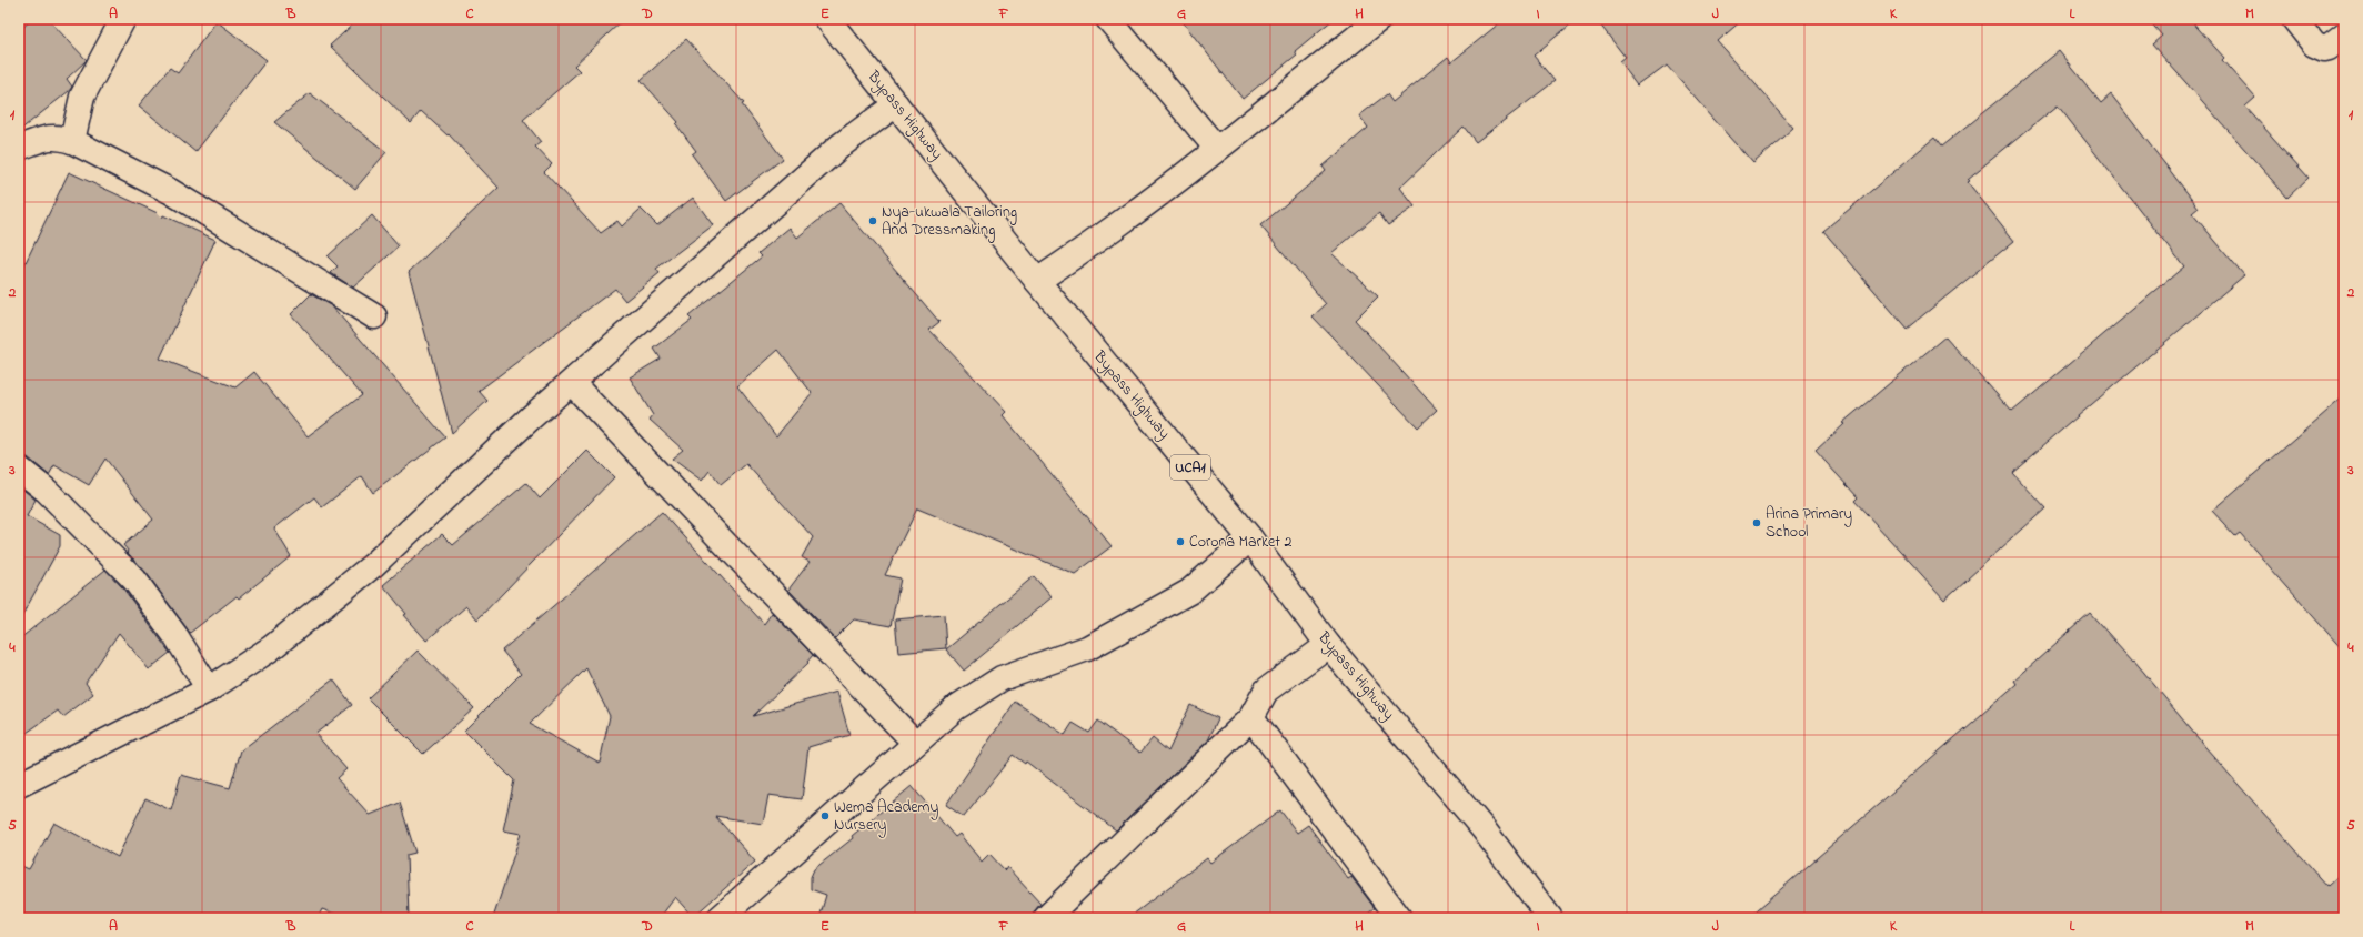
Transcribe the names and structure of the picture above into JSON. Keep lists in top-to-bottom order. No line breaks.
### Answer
{"streets":{"street":["Bypass Highway","UCA1"]},"places":["Nya-ukwala Tailoring And Dressmaking","Arina Primary School","Corona Market 2","Wema Academy Nursery"],"grid":{"columns":["A","B","C","D","E","F","G","H","I","J","K","L","M"],"rows":["1","2","3","4","5"]}}
